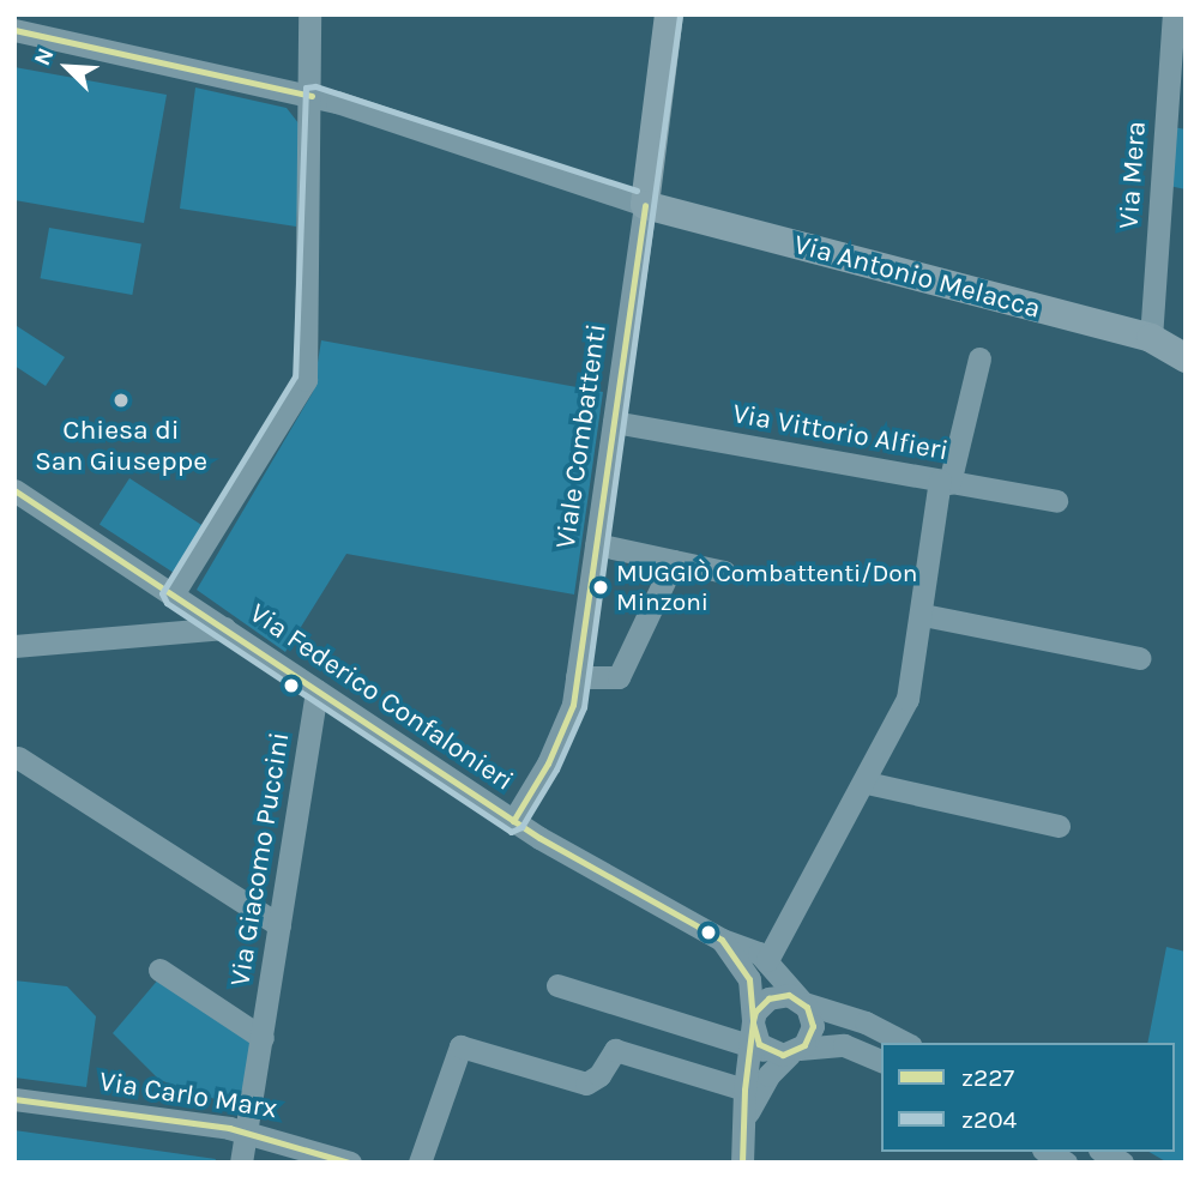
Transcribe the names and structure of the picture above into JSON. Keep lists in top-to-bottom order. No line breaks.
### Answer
{"streets":{"main road":["Via Antonio Melacca"],"street":["Via Mera","Via Vittorio Alfieri","Viale Combattenti","Via Federico Confalonieri","Via Giacomo Puccini","Via Carlo Marx"]},"crossings":[["Via Mera","Via Antonio Melacca"],["Via Antonio Melacca","Viale Combattenti"],["Via Vittorio Alfieri","Viale Combattenti"],["Viale Combattenti","Via Federico Confalonieri"],["Via Federico Confalonieri","Via Giacomo Puccini"],["Via Giacomo Puccini","Via Carlo Marx"]],"places":["Chiesa di San Giuseppe","MUGGIÒ Combattenti/Don Minzoni"],"lines":["transit line z204","transit line z227"],"legend":["z227","z204"],"north":"top left"}
